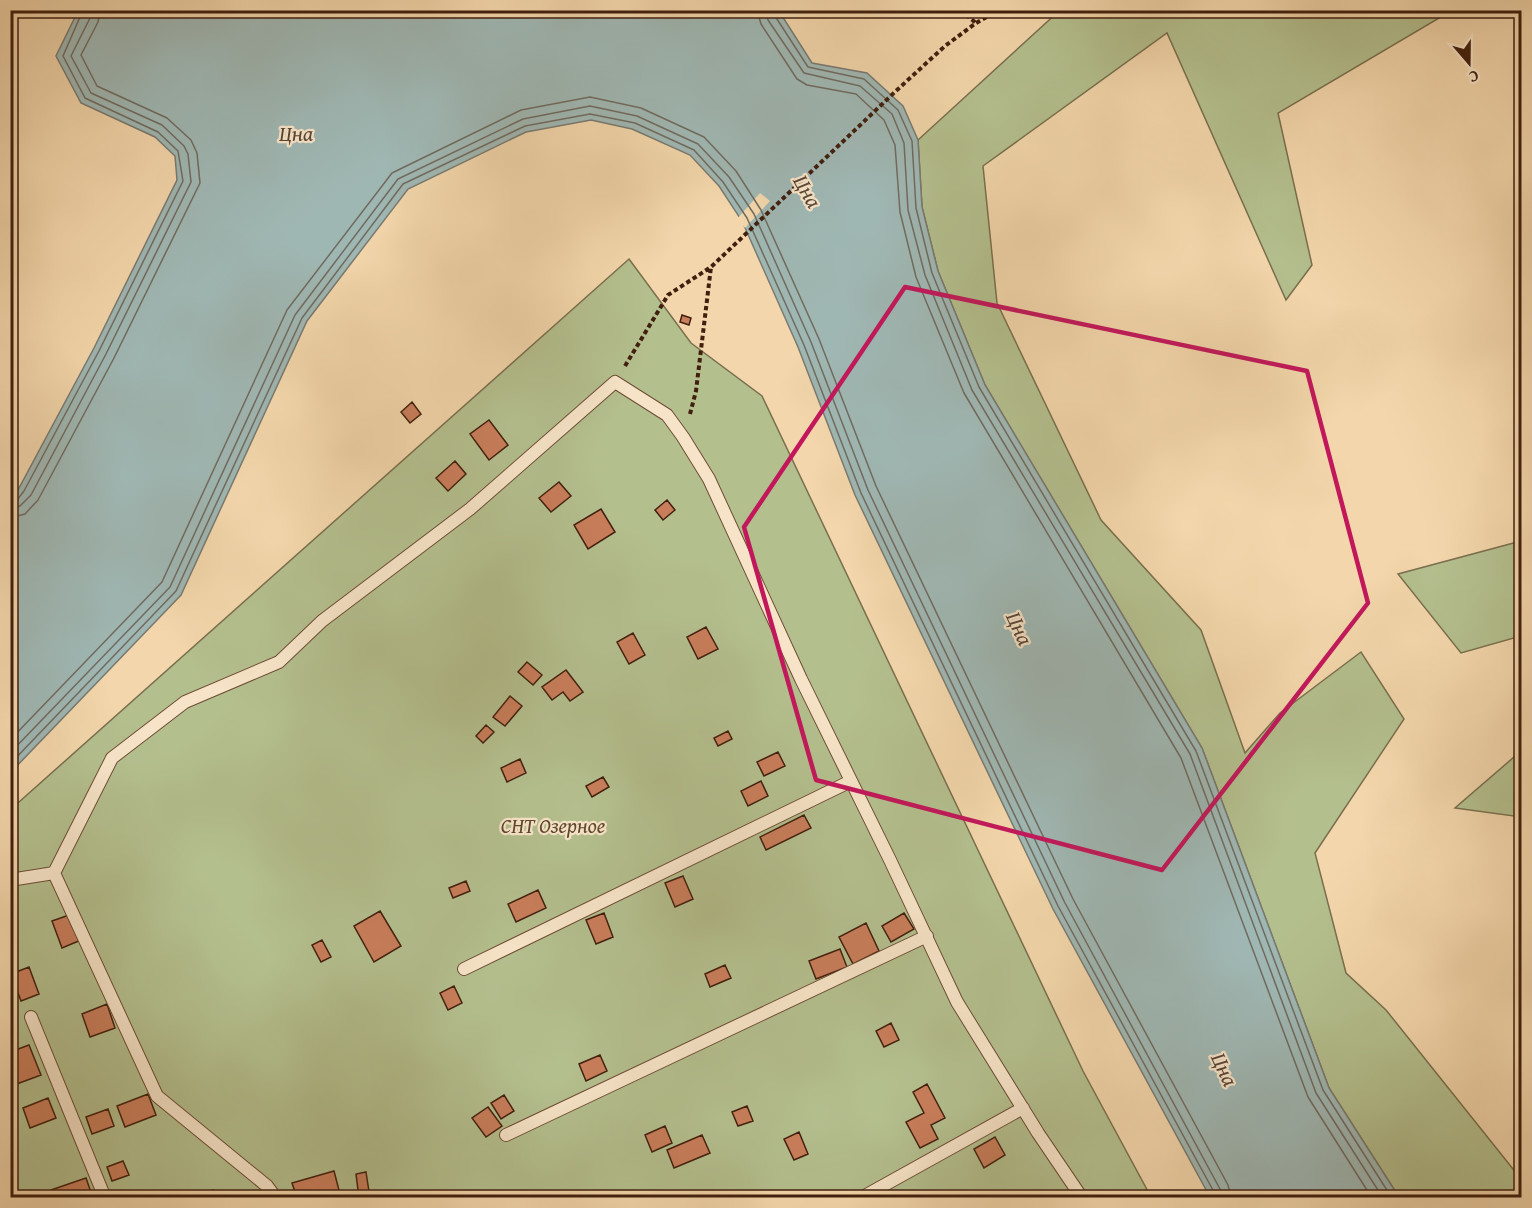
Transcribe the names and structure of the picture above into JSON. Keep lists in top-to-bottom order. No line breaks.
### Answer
{"water":["Цна"],"parks":["СНТ Озерное"],"north":"bottom"}
